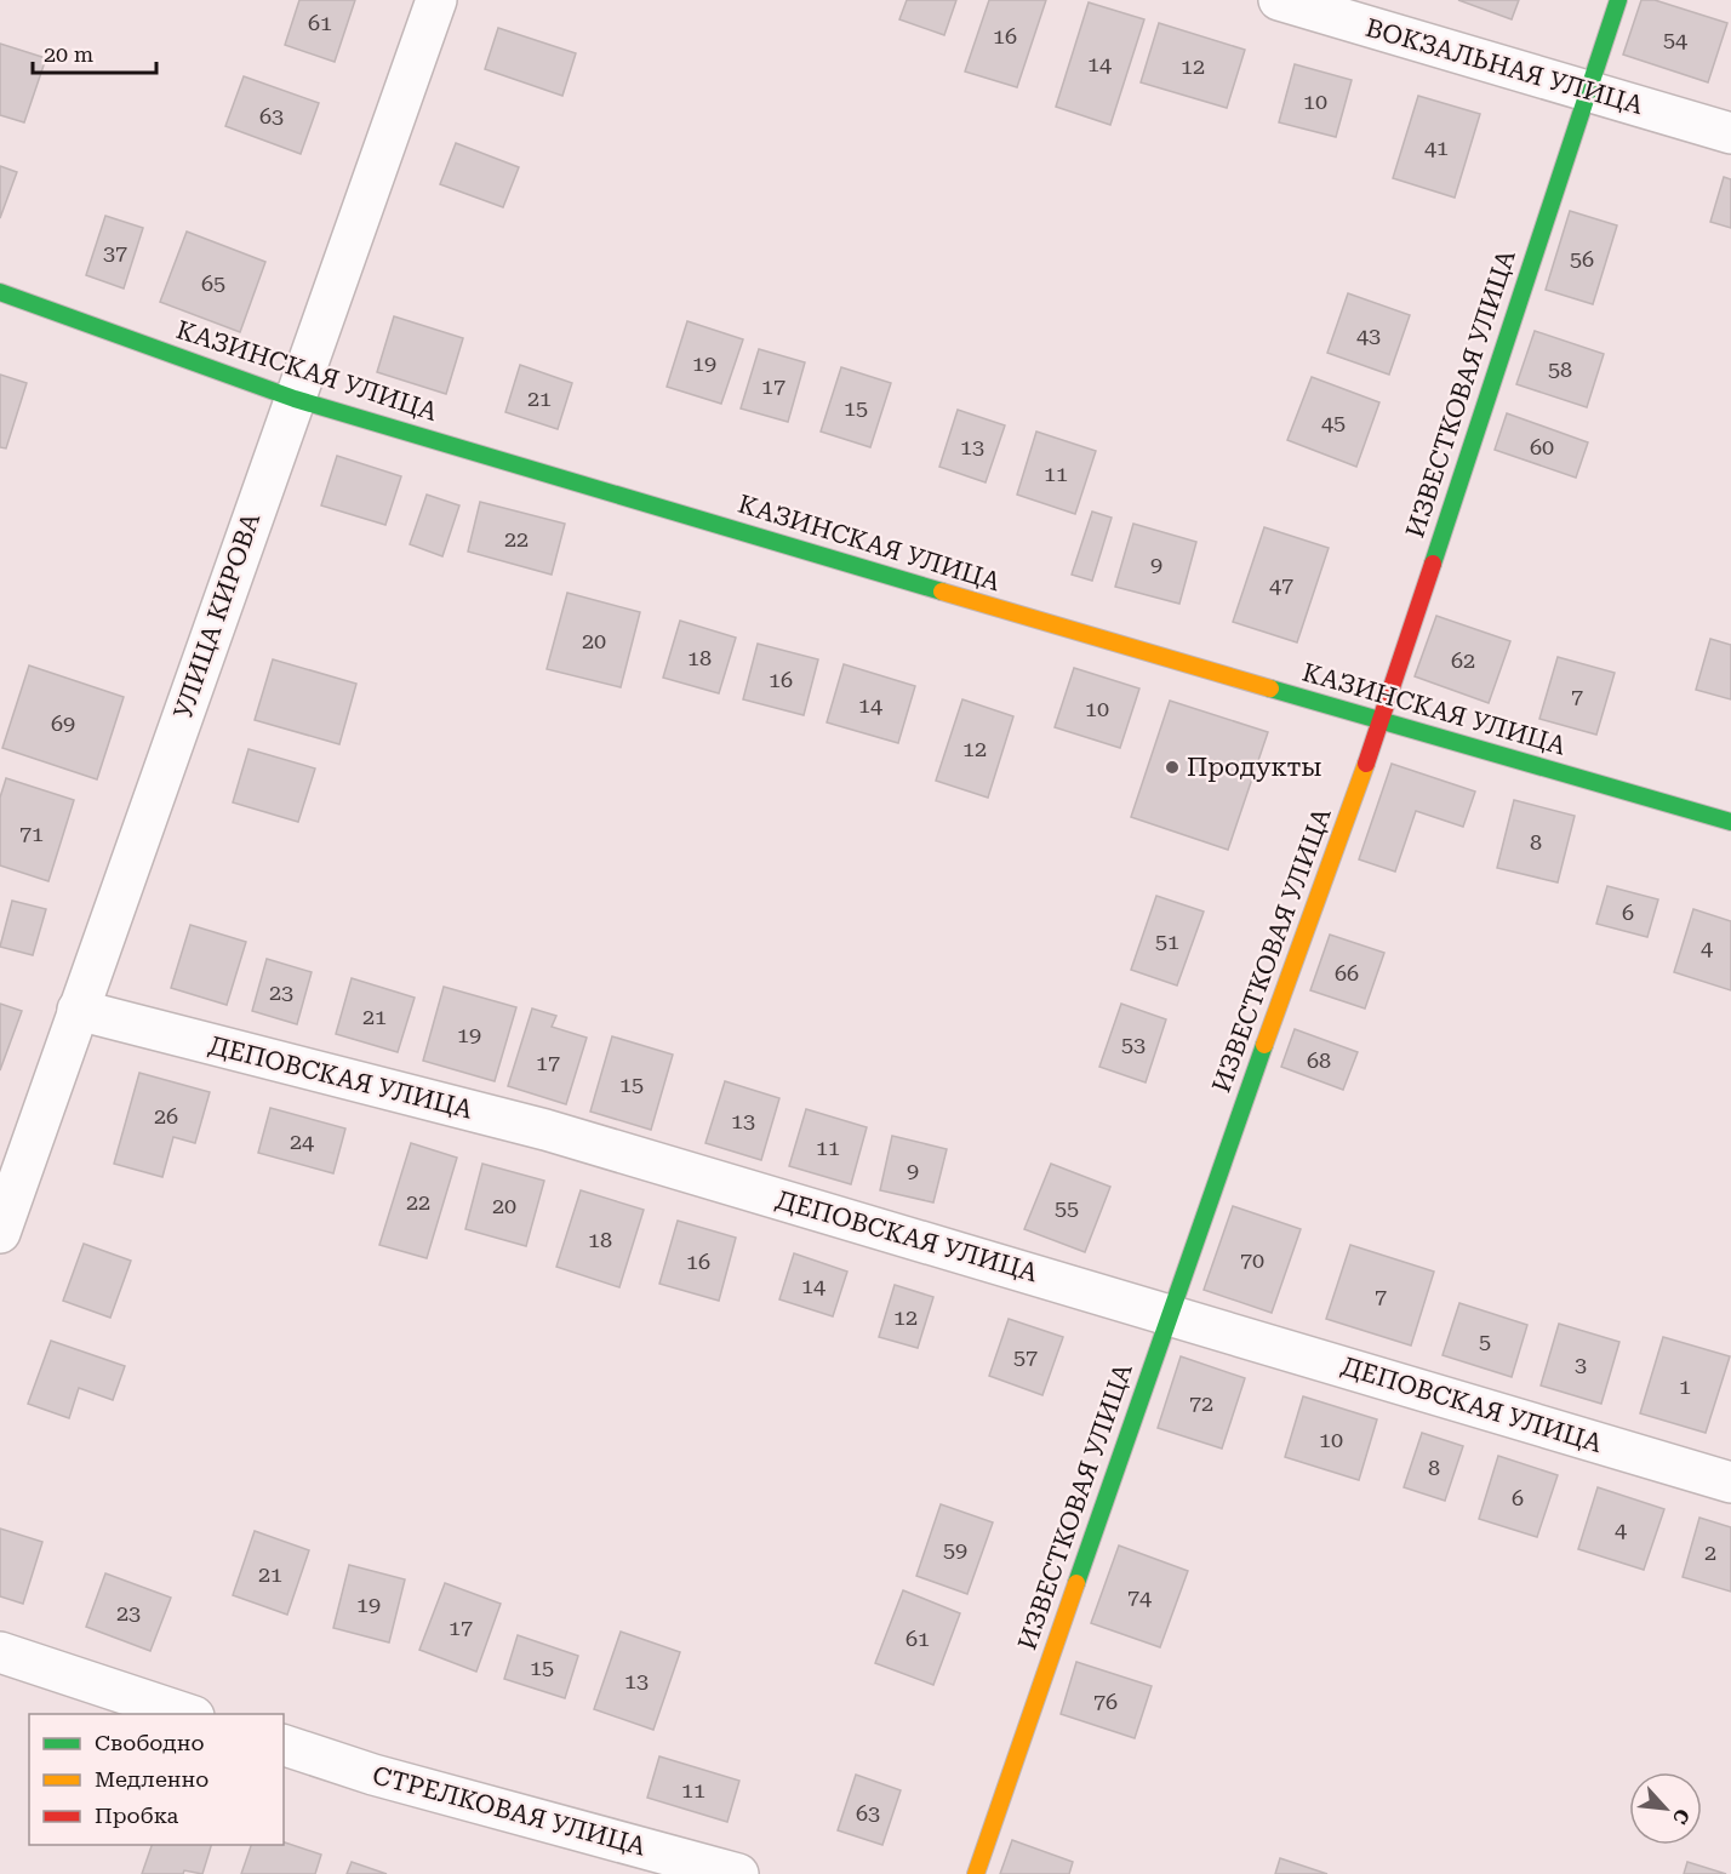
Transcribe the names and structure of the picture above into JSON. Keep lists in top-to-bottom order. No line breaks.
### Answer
{"streets":{"street":["ВОКЗАЛЬНАЯ УЛИЦА","КАЗИНСКАЯ УЛИЦА","ИЗВЕСТКОВАЯ УЛИЦА","УЛИЦА КИРОВА","ДЕПОВСКАЯ УЛИЦА","СТРЕЛКОВАЯ УЛИЦА"]},"crossings":[["ВОКЗАЛЬНАЯ УЛИЦА","ИЗВЕСТКОВАЯ УЛИЦА"],["КАЗИНСКАЯ УЛИЦА","ИЗВЕСТКОВАЯ УЛИЦА"],["КАЗИНСКАЯ УЛИЦА","УЛИЦА КИРОВА"],["ИЗВЕСТКОВАЯ УЛИЦА","ДЕПОВСКАЯ УЛИЦА"],["УЛИЦА КИРОВА","ДЕПОВСКАЯ УЛИЦА"]],"places":["Продукты"],"house_numbers":["61","16","54","14","12","10","63","41","37","56","65","43","19","58","17","21","15","45","13","60","11","22","9","47","20","18","62","16","7","14","10","69","12","71","8","6","51","4","66","23","21","19","53","68","17","15","26","13","24","11","9","22","20","55","18","70","16","14","7","12","5","57","3","1","72","10","8","6","4","59","2","21","74","19","23","17","61","15","13","76","11","63"],"legend":["Свободно","Медленно","Пробка"],"scale_bar":"20 m","north":"bottom right"}
